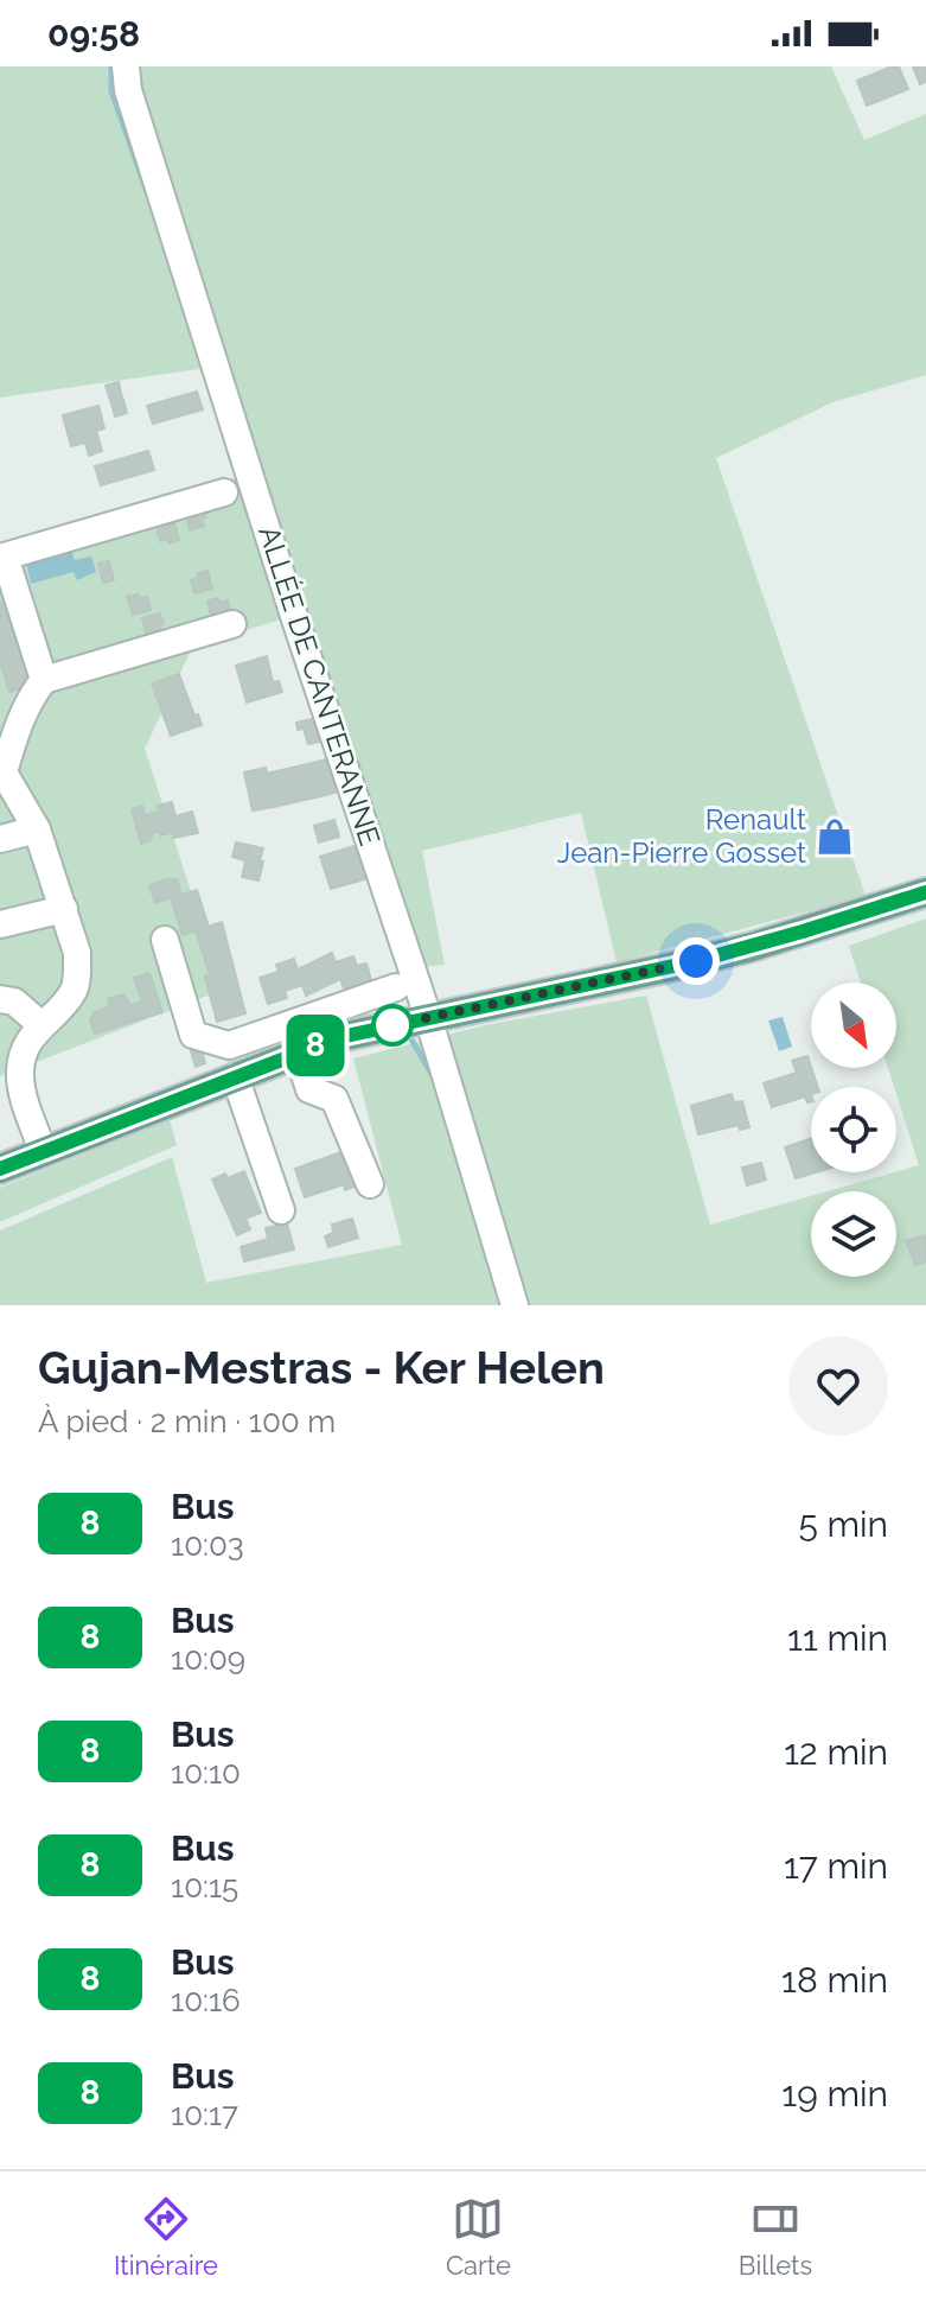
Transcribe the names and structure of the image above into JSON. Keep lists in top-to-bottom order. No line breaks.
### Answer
{"streets":{"street":["ALLÉE DE CANTERANNE"]},"places":{"shop":["Renault Jean-Pierre Gosset"]},"lines":["bus line 8"],"north":"bottom right","page":{"status":"09:58","on_map":"8","heading":["Gujan-Mestras - Ker Helen","À pied · 2 min · 100 m"],"list":[{"mark":"8","name":"Bus","note":"10:03","value":"5 min"},{"mark":"8","name":"Bus","note":"10:09","value":"11 min"},{"mark":"8","name":"Bus","note":"10:10","value":"12 min"},{"mark":"8","name":"Bus","note":"10:15","value":"17 min"},{"mark":"8","name":"Bus","note":"10:16","value":"18 min"},{"mark":"8","name":"Bus","note":"10:17","value":"19 min"}],"tabs":["Itinéraire","Carte","Billets"]}}
